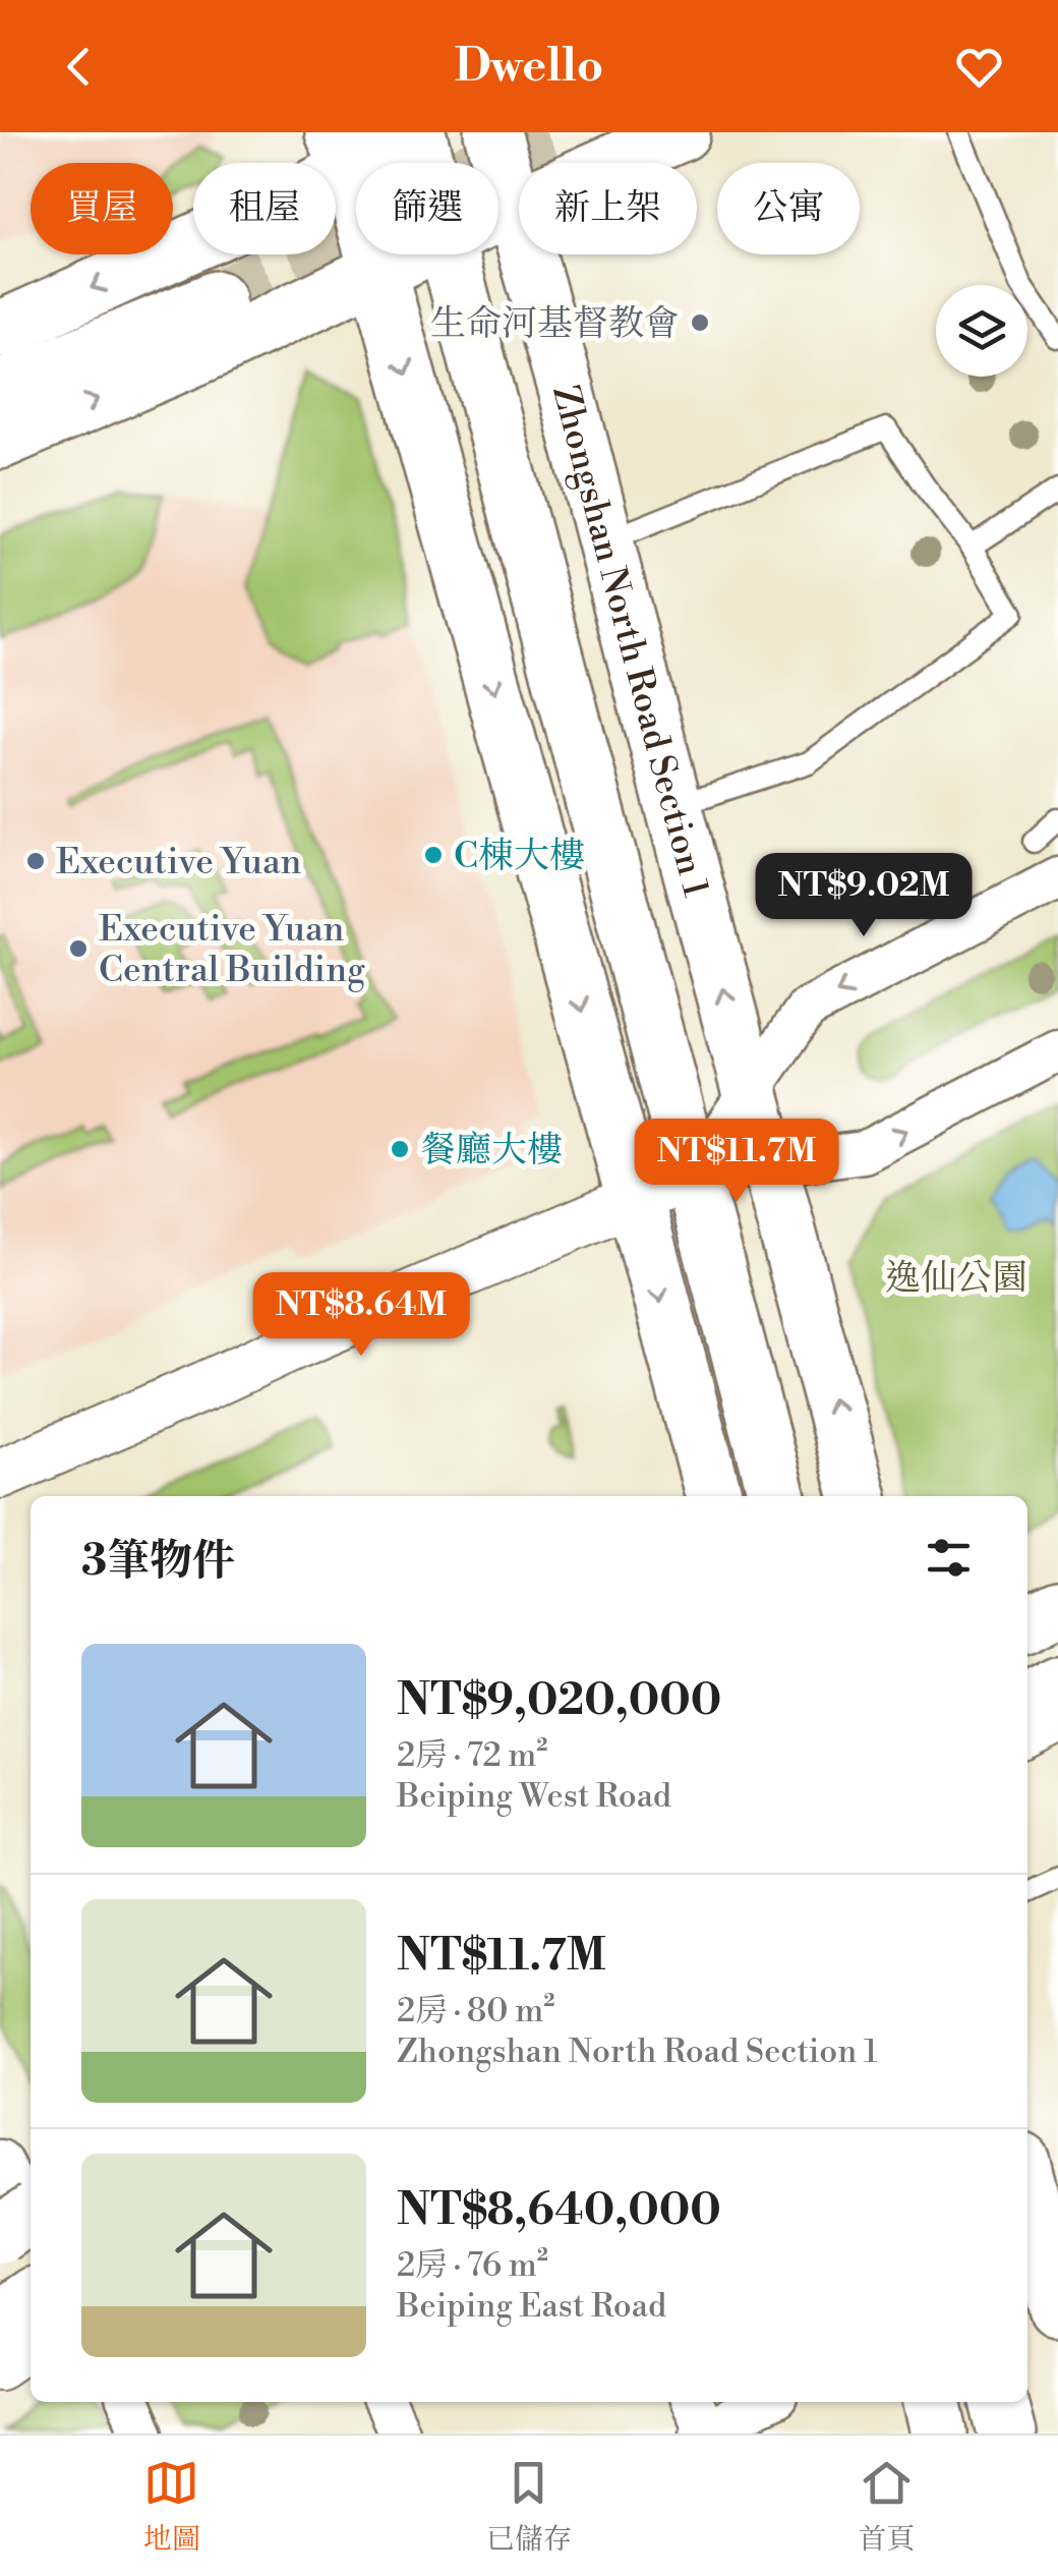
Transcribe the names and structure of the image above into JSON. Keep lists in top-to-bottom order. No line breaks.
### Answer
{"streets":{"main road":["Zhongshan North Road Section 1"]},"parks":["逸仙公園"],"places":["生命河基督教會","C棟大樓","Executive Yuan","Executive Yuan Central Building","餐廳大樓"],"page":{"header":"Dwello","chip":["買屋","租屋","篩選","新上架","公寓"],"price":["NT$9.02M","NT$11.7M","NT$8.64M"],"heading":"3筆物件","list":[{"name":"NT$9,020,000","note":"2房 · 72 m² · Beiping West Road"},{"name":"NT$11.7M","note":"2房 · 80 m² · Zhongshan North Road Section 1"},{"name":"NT$8,640,000","note":"2房 · 76 m² · Beiping East Road"}],"tabs":["地圖","已儲存","首頁"]}}
